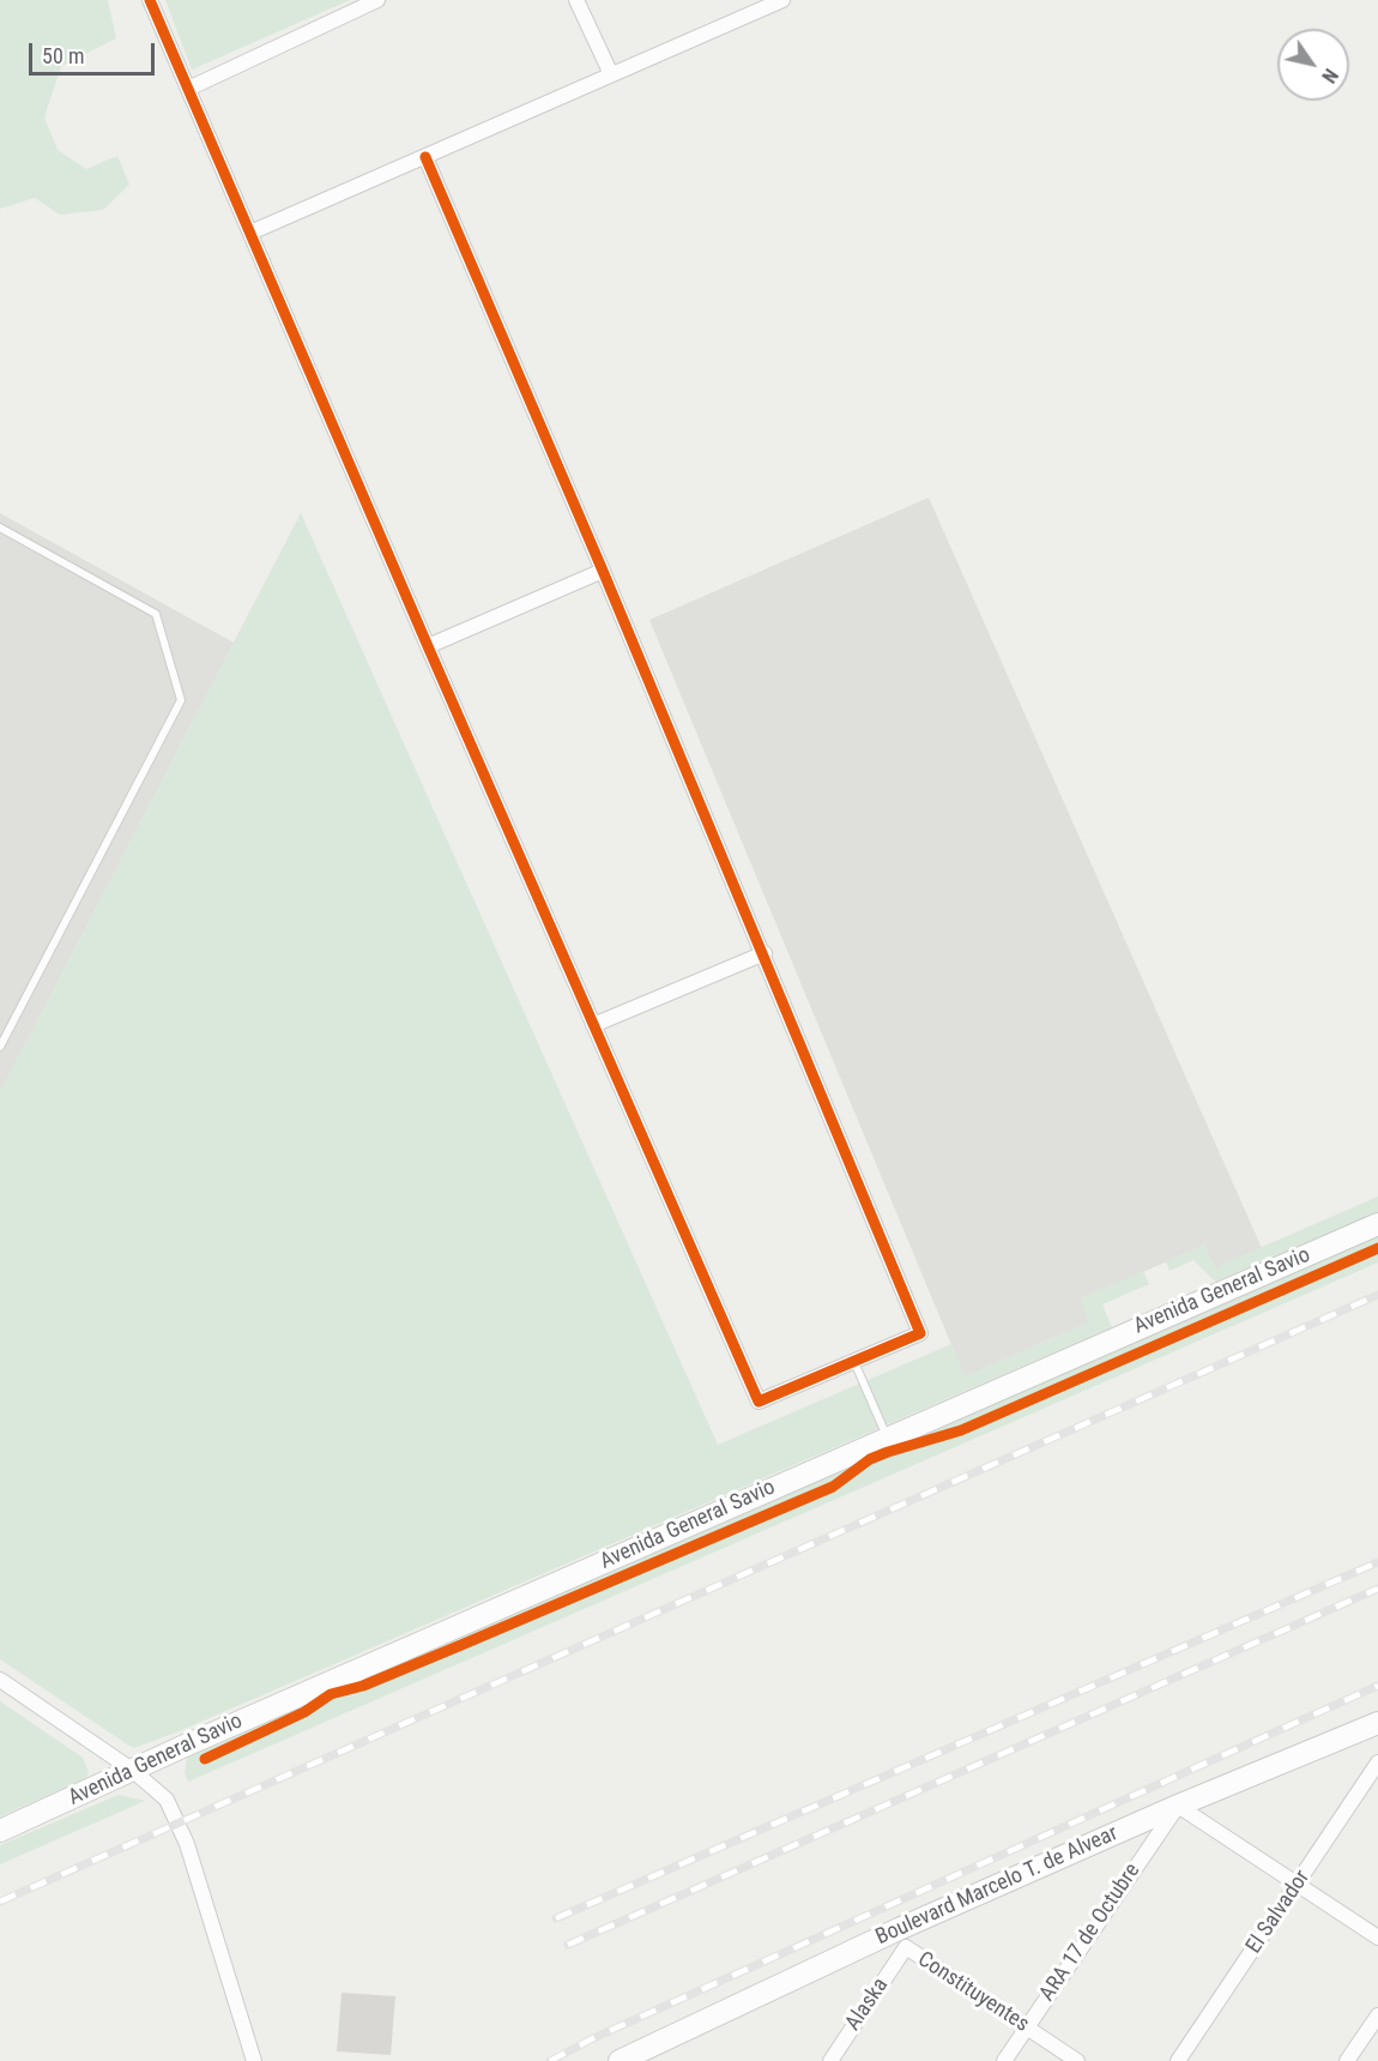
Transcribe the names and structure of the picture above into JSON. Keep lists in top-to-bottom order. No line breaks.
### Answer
{"streets":{"main road":["Avenida General Savio","Boulevard Marcelo T. de Alvear"],"street":["El Salvador","ARA 17 de Octubre","Constituyentes","Alaska"]},"crossings":[["Boulevard Marcelo T. de Alvear","ARA 17 de Octubre"],["Boulevard Marcelo T. de Alvear","Constituyentes"],["Boulevard Marcelo T. de Alvear","Alaska"],["ARA 17 de Octubre","Constituyentes"],["Constituyentes","Alaska"]],"scale_bar":"50 m","north":"bottom right"}
